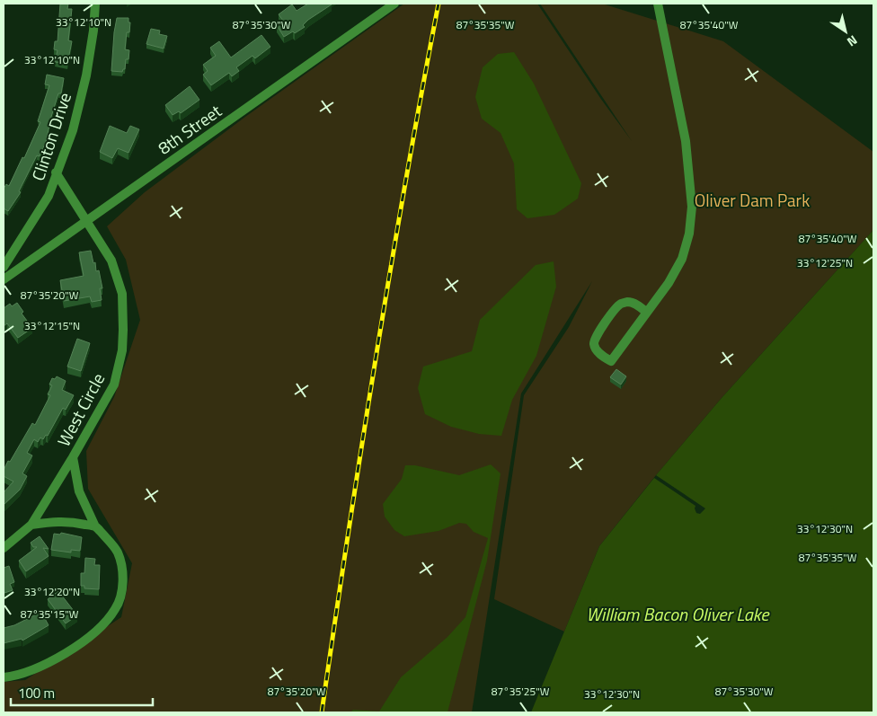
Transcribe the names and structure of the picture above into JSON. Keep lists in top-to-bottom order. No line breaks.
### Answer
{"streets":{"street":["8th Street","Clinton Drive","West Circle"]},"crossings":[["8th Street","West Circle"],["Clinton Drive","West Circle"]],"water":["William Bacon Oliver Lake"],"parks":["Oliver Dam Park"],"scale_bar":"100 m","north":"bottom right","coordinates":["33°12'10\"N","87°35'30\"W","87°35'35\"W","87°35'40\"W","33°12'25\"N","87°35'20\"W","33°12'15\"N","33°12'30\"N","33°12'20\"N","87°35'15\"W","87°35'25\"W"]}
